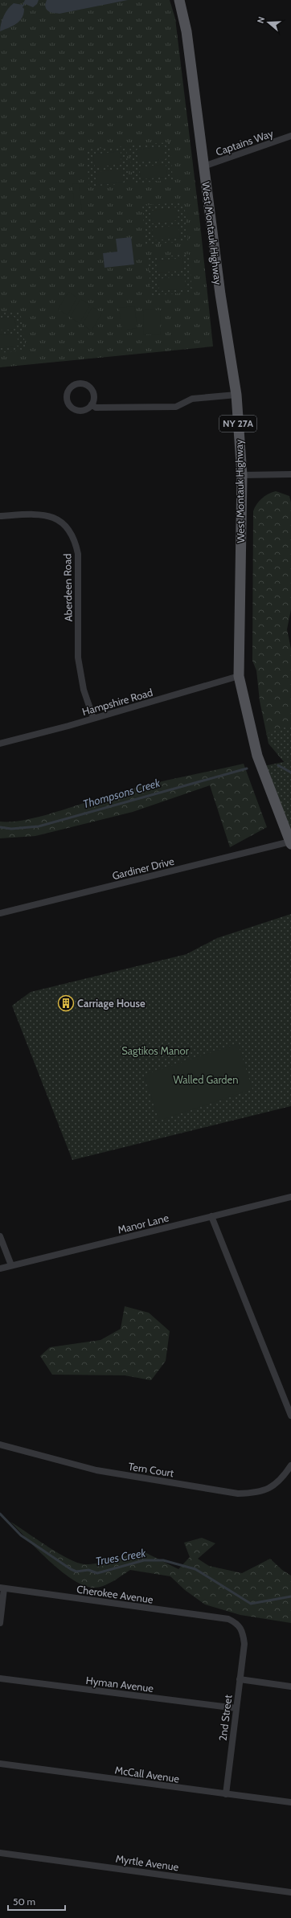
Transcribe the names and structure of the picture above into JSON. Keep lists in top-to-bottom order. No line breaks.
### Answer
{"streets":{"main road":["West Montauk Highway","NY 27A"],"street":["Captains Way","Aberdeen Road","Hampshire Road","Gardiner Drive","Manor Lane","Tern Court","Cherokee Avenue","Hyman Avenue","2nd Street","McCall Avenue","Myrtle Avenue"]},"crossings":[["Captains Way","West Montauk Highway"],["West Montauk Highway","Hampshire Road"],["West Montauk Highway","Gardiner Drive"],["Aberdeen Road","Hampshire Road"],["Cherokee Avenue","2nd Street"],["Hyman Avenue","2nd Street"],["2nd Street","McCall Avenue"]],"water":["Thompsons Creek","Trues Creek"],"parks":["Sagtikos Manor","Walled Garden"],"places":{"building":["Carriage House"]},"scale_bar":"50 m","north":"left"}
